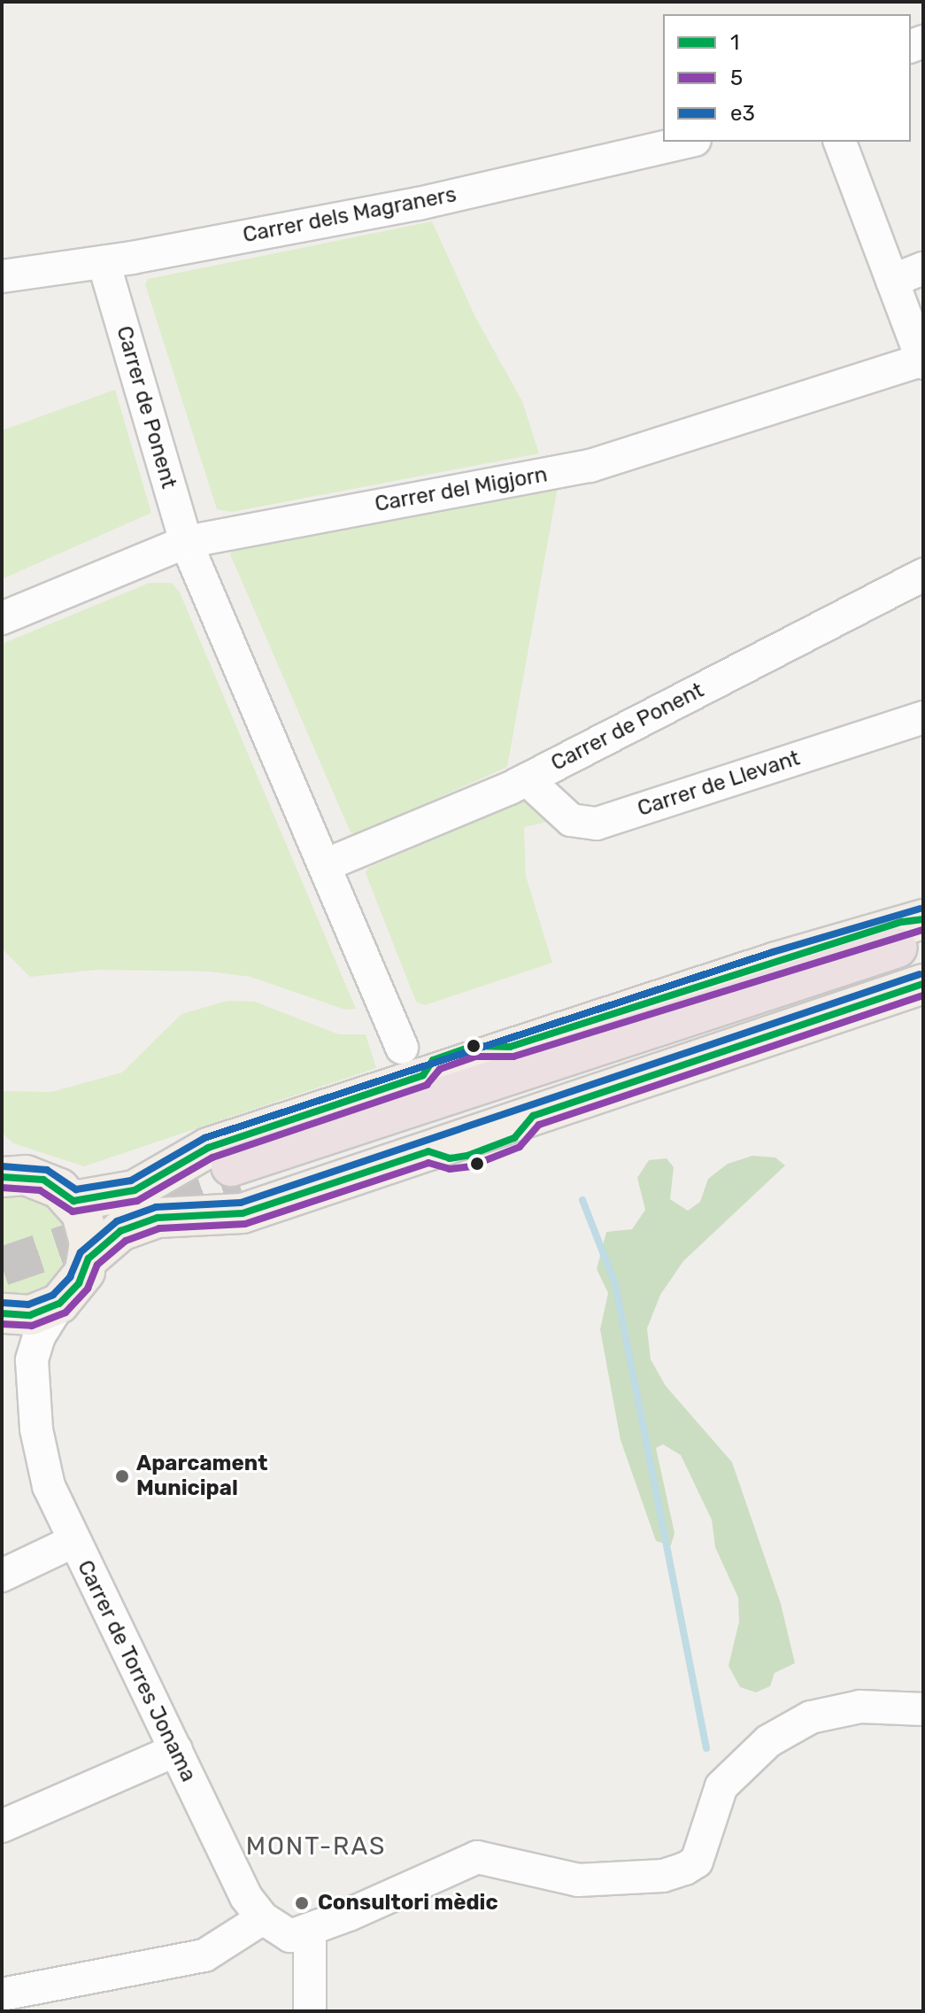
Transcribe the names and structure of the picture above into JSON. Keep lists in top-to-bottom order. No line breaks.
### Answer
{"streets":{"street":["Carrer dels Magraners","Carrer de Ponent","Carrer del Migjorn","Carrer de Llevant","Carrer de Torres Jonama"]},"crossings":[["Carrer dels Magraners","Carrer de Ponent"],["Carrer de Ponent","Carrer del Migjorn"],["Carrer de Ponent","Carrer de Llevant"]],"districts":["MONT-RAS"],"places":["Aparcament Municipal","Consultori mèdic"],"lines":["transit line e3","transit line 1","transit line 5"],"legend":["1","5","e3"]}
